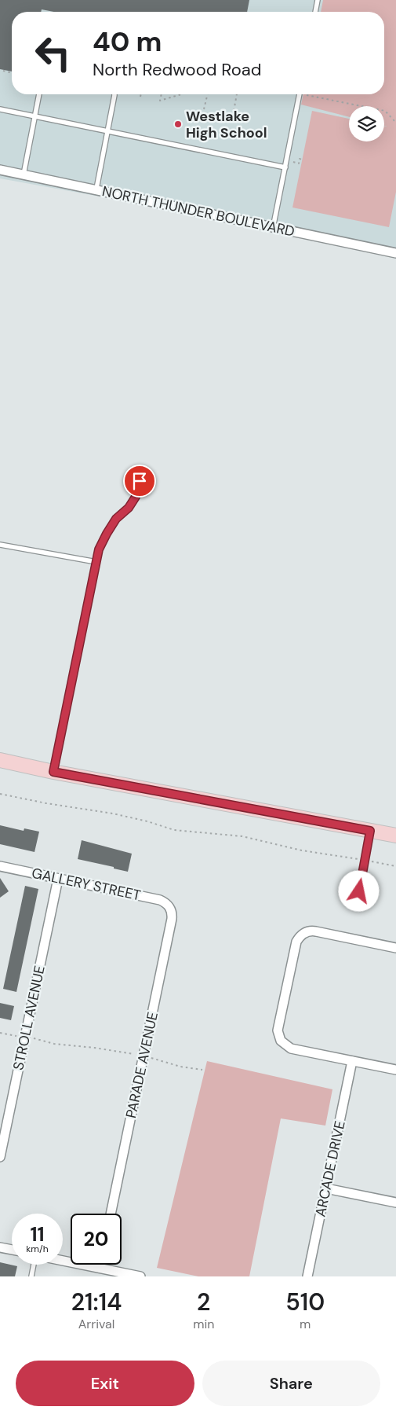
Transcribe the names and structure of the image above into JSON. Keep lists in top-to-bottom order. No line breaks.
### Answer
{"streets":{"street":["NORTH THUNDER BOULEVARD","GALLERY STREET","STROLL AVENUE","PARADE AVENUE","ARCADE DRIVE"]},"crossings":[["GALLERY STREET","STROLL AVENUE"],["GALLERY STREET","PARADE AVENUE"]],"places":["Westlake High School"],"page":{"turn":["40 m","North Redwood Road"],"speed":"11 km/h","limit":"20","eta":["21:14","Arrival","2","min","510","m"],"buttons":["Exit","Share"]}}
